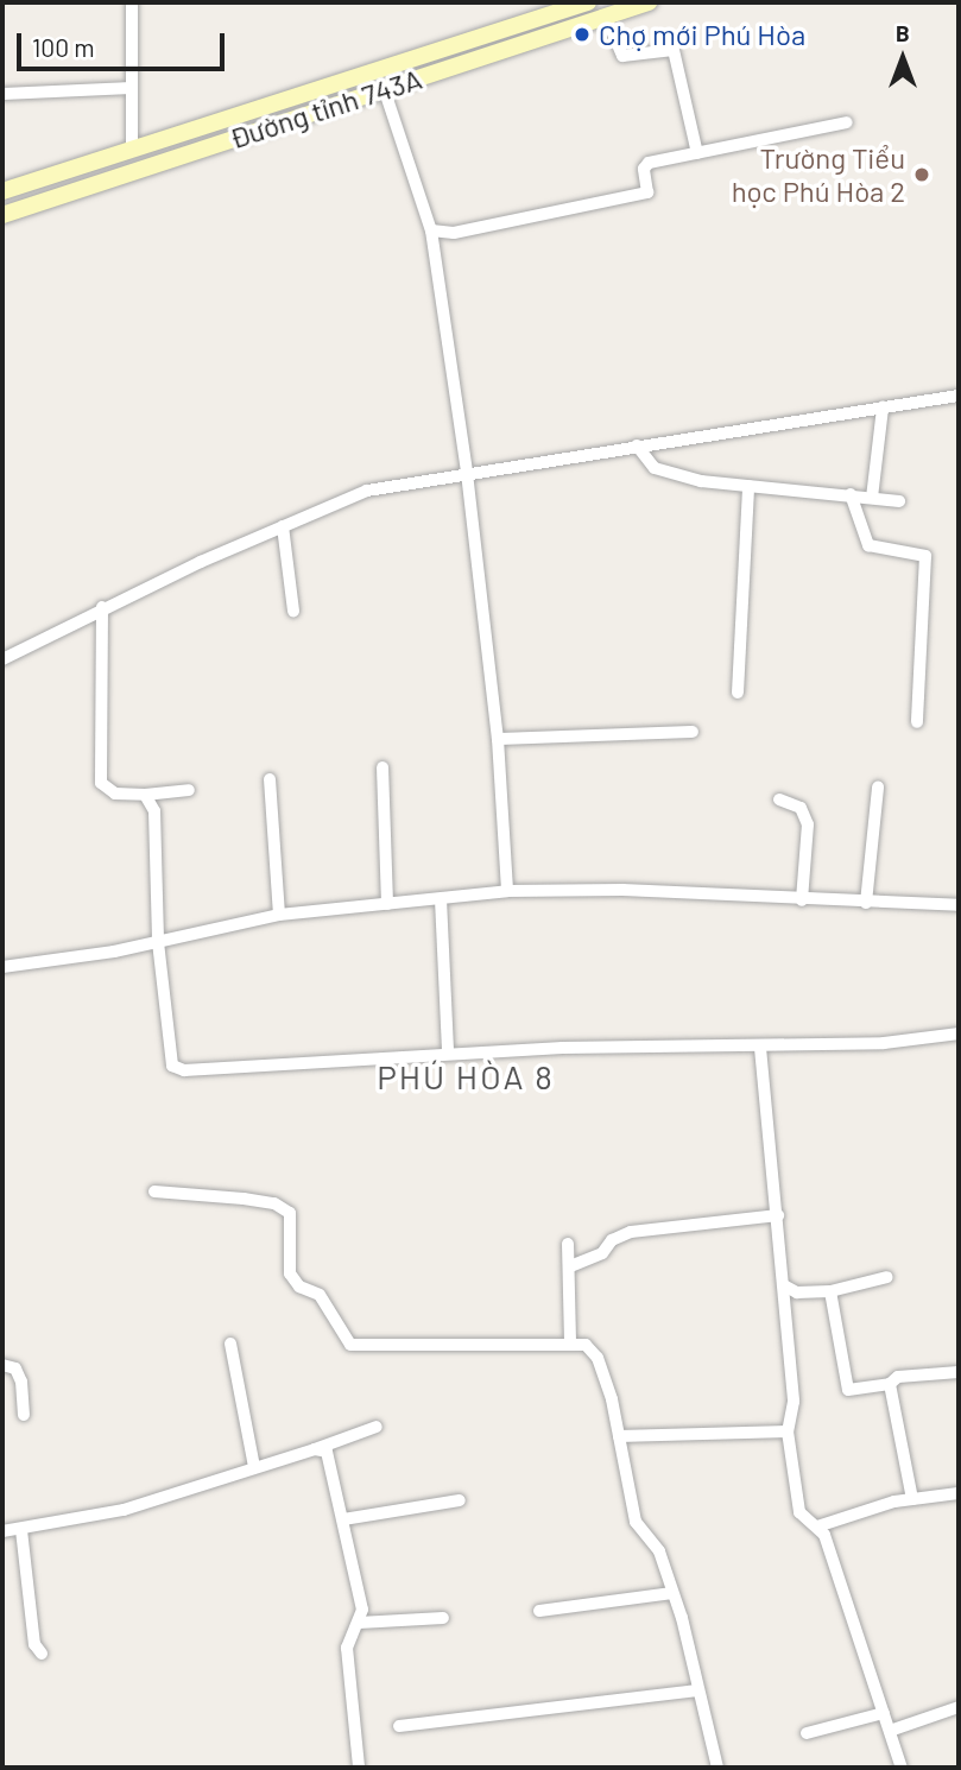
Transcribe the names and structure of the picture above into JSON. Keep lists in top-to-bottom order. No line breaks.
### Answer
{"streets":{"main road":["Đường tỉnh 743A"]},"districts":["PHÚ HÒA 8"],"places":["Chợ mới Phú Hòa","Trường Tiểu học Phú Hòa 2"],"scale_bar":"100 m","north":"top"}
